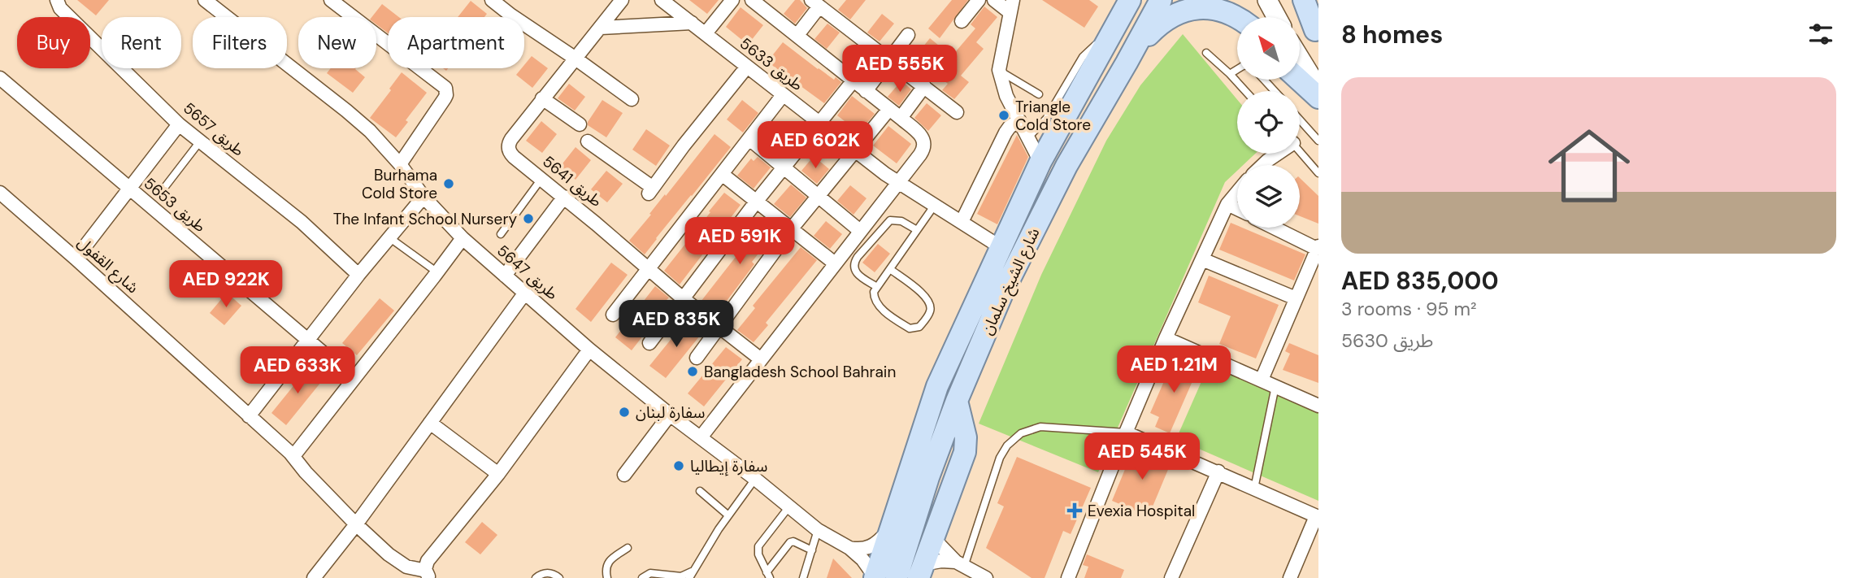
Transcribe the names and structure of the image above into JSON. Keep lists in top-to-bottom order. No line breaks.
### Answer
{"streets":{"main road":["شارع الشيخ سلمان"],"street":["طريق 5633","طريق 5657","طريق 5641","طريق 5653","شارع القفول","طريق 5647"]},"crossings":[["طريق 5633","شارع الشيخ سلمان"],["طريق 5647","شارع الشيخ سلمان"]],"places":{"other":["Triangle Cold Store","Burhama Cold Store","The Infant School Nursery","Bangladesh School Bahrain","سفارة لبنان","سفارة إيطاليا"],"health":["Evexia Hospital"]},"north":"top left","page":{"heading":"8 homes","chip":["Buy","Rent","Filters","New","Apartment"],"price":["AED 555K","AED 602K","AED 591K","AED 922K","AED 835K","AED 1.21M","AED 633K","AED 545K"],"list":[{"name":"AED 835,000","note":"3 rooms · 95 m² · طريق 5630"}]}}
